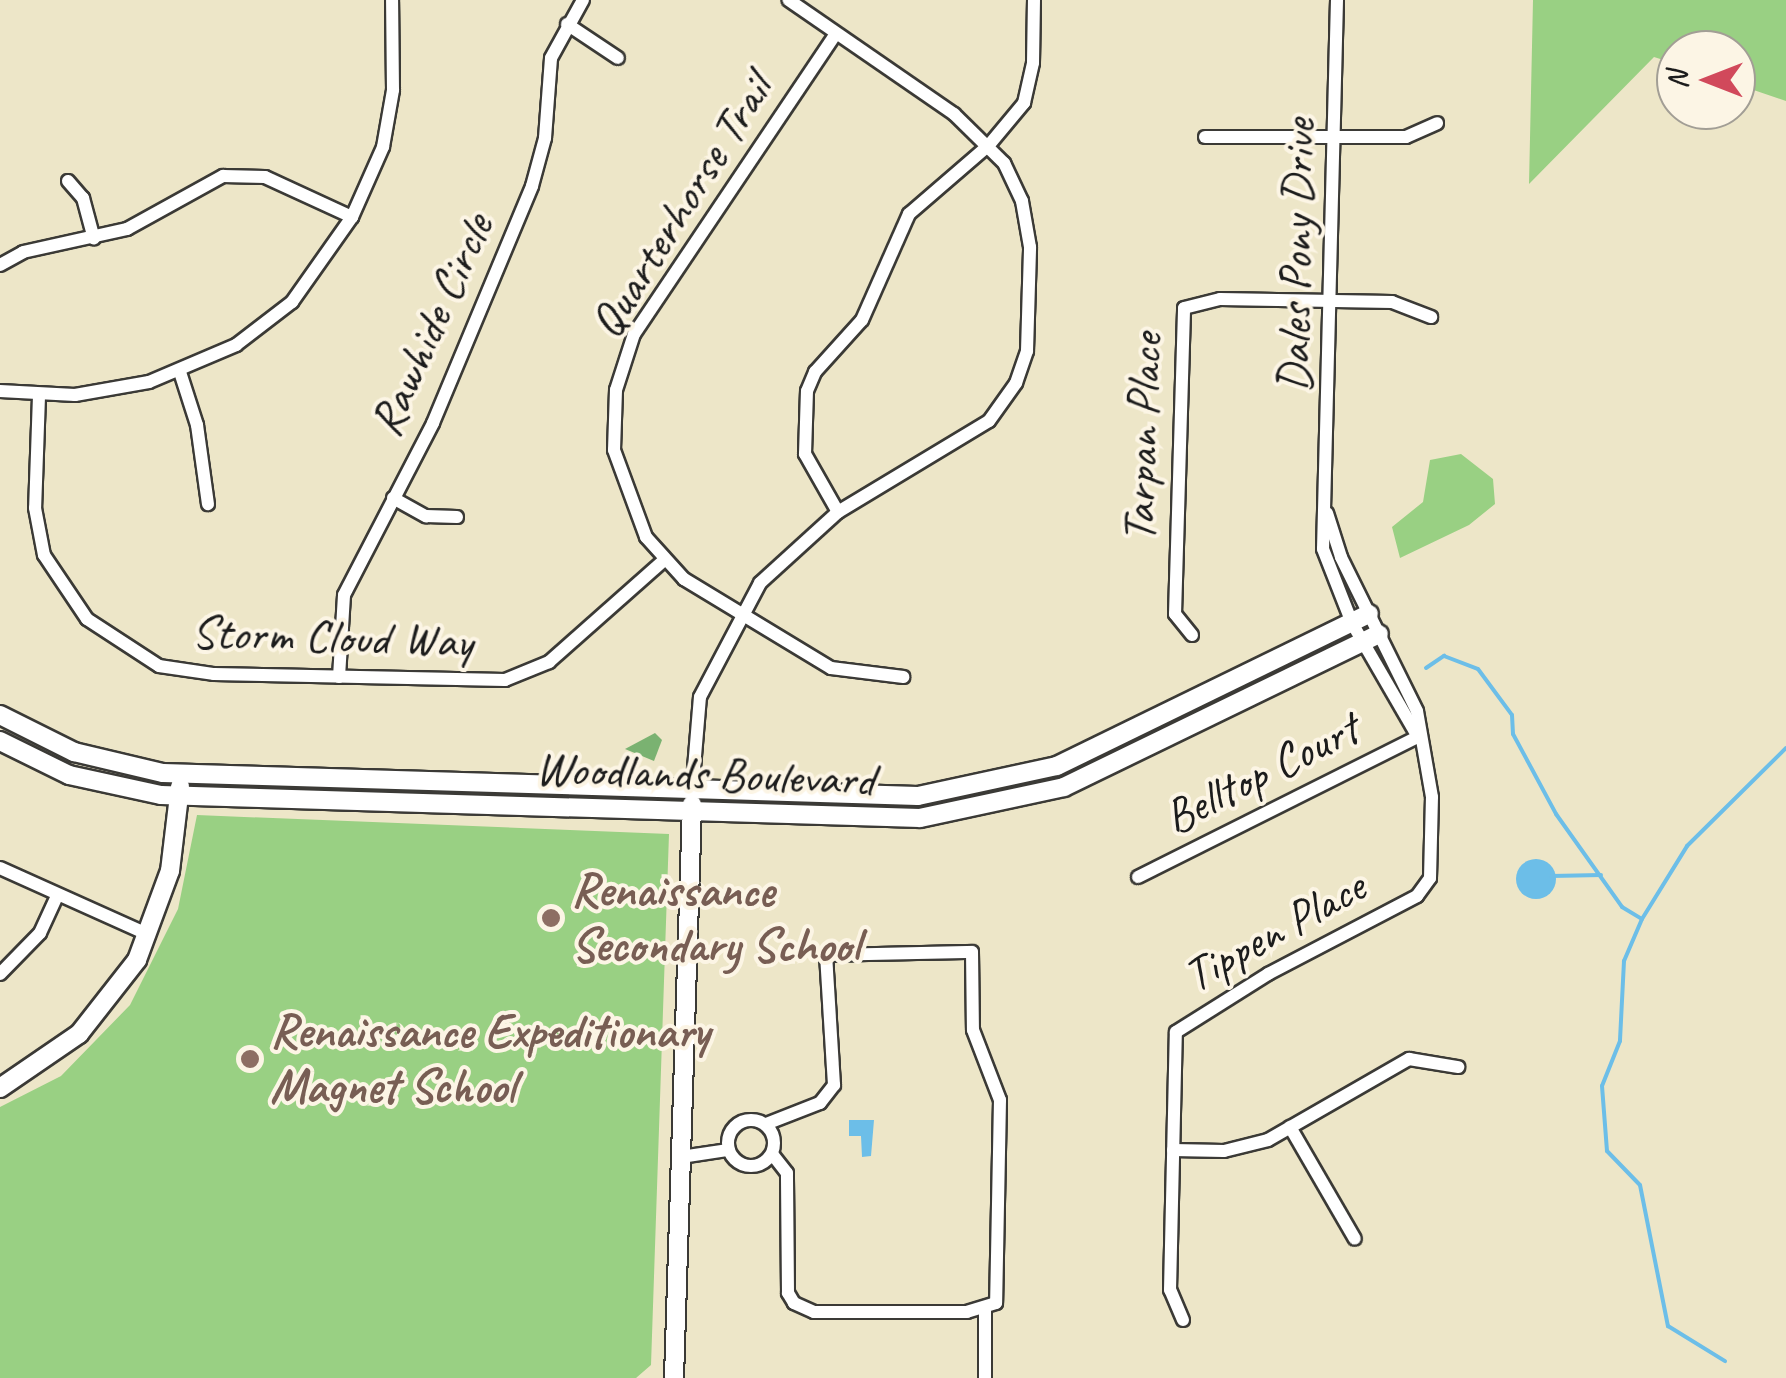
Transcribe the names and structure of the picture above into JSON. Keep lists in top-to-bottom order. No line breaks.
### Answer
{"streets":{"street":["Quarterhorse Trail","Dales Pony Drive","Rawhide Circle","Tarpan Place","Storm Cloud Way","Belltop Court","Woodlands Boulevard","Tippen Place"]},"crossings":[["Quarterhorse Trail","Storm Cloud Way"],["Dales Pony Drive","Tarpan Place"],["Dales Pony Drive","Woodlands Boulevard"],["Dales Pony Drive","Tippen Place"],["Rawhide Circle","Storm Cloud Way"],["Belltop Court","Tippen Place"],["Woodlands Boulevard","Tippen Place"]],"places":["Renaissance Secondary School","Renaissance Expeditionary Magnet School"],"north":"left"}
